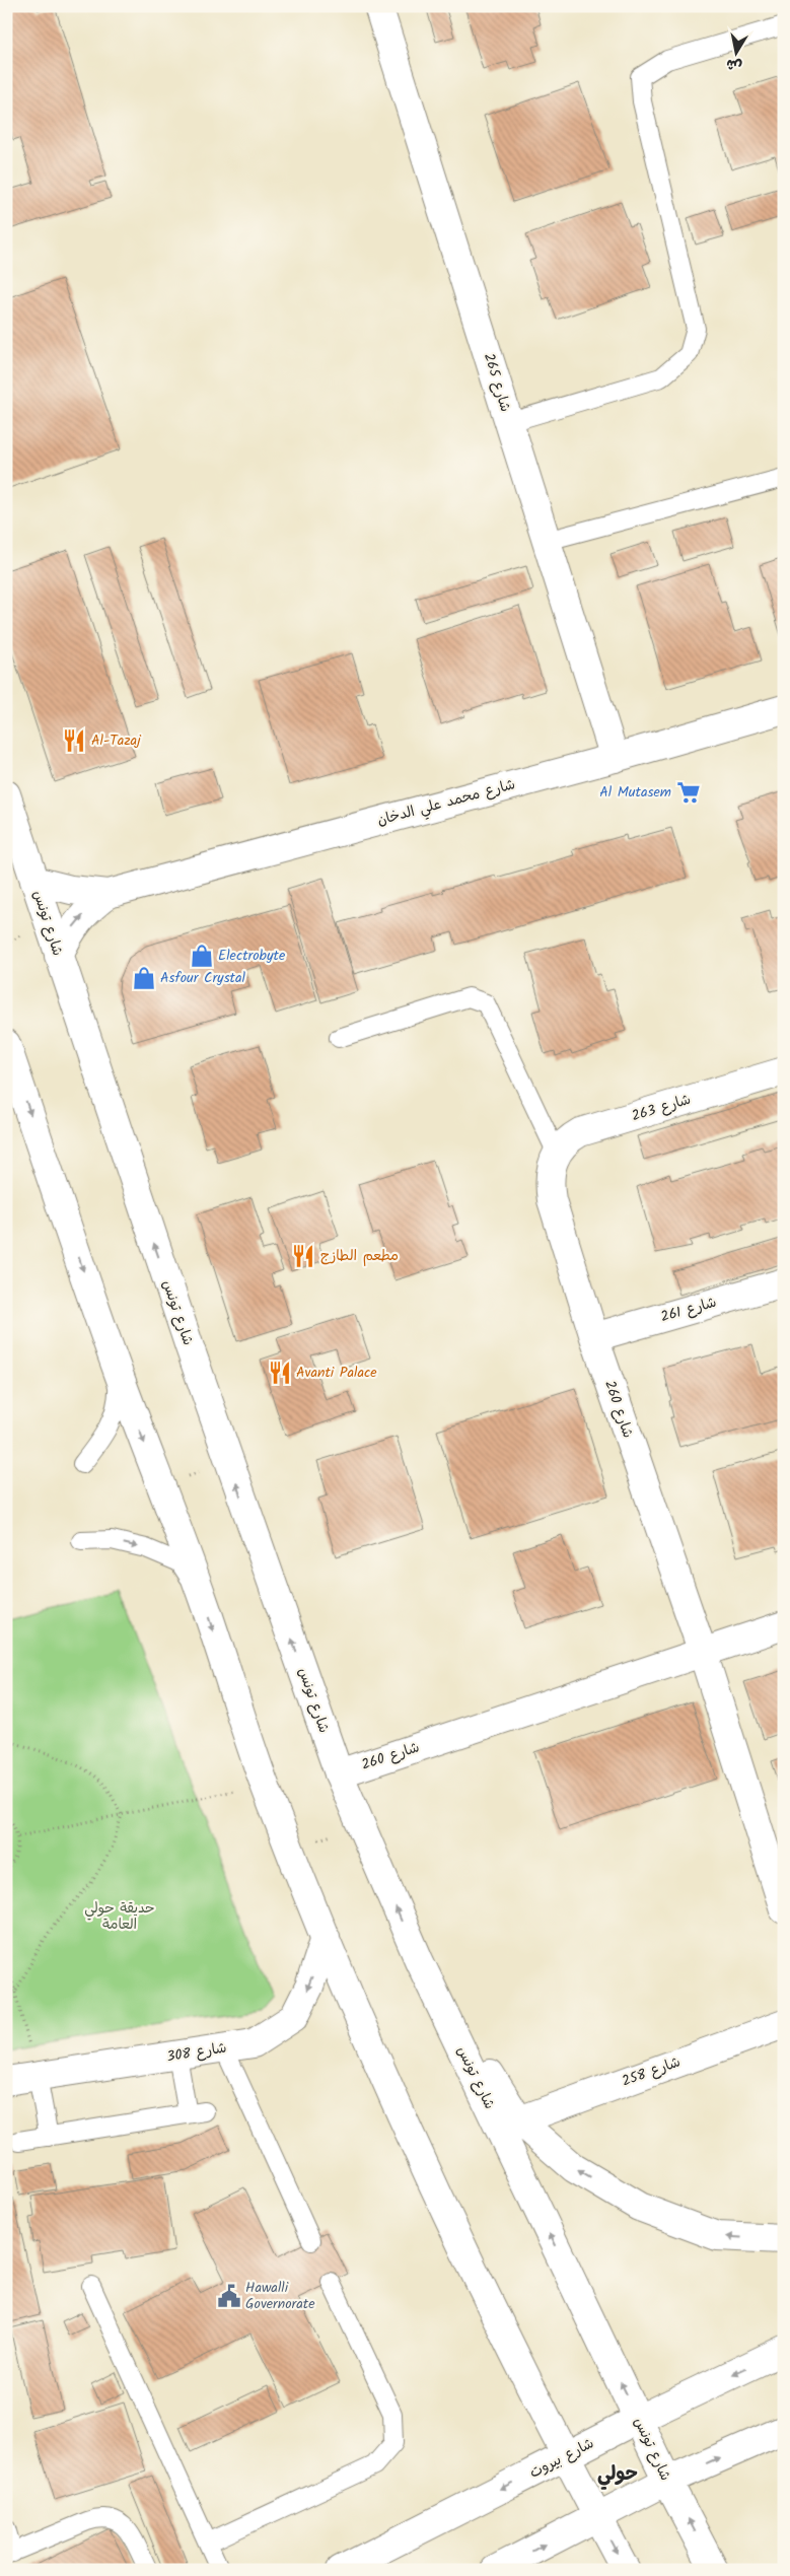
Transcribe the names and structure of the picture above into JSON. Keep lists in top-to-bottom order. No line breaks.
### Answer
{"streets":{"main road":["شارع 265","شارع محمد علي الدخان","شارع تونس","شارع 263","شارع 261","شارع 260","شارع 308","شارع 258","شارع بيروت"]},"crossings":[["شارع 265","شارع محمد علي الدخان"],["شارع محمد علي الدخان","شارع تونس"],["شارع تونس","شارع 260"],["شارع تونس","شارع بيروت"],["شارع 263","شارع 260"],["شارع 261","شارع 260"]],"one_way":["شارع 308"],"districts":["حولي"],"parks":["حديقة حولي العامة"],"places":{"restaurant":["Al-Tazaj","مطعم الطازج","Avanti Palace"],"supermarket":["Al Mutasem"],"shop":["Electrobyte","Asfour Crystal"],"public building":["Hawalli Governorate"]},"north":"bottom"}
